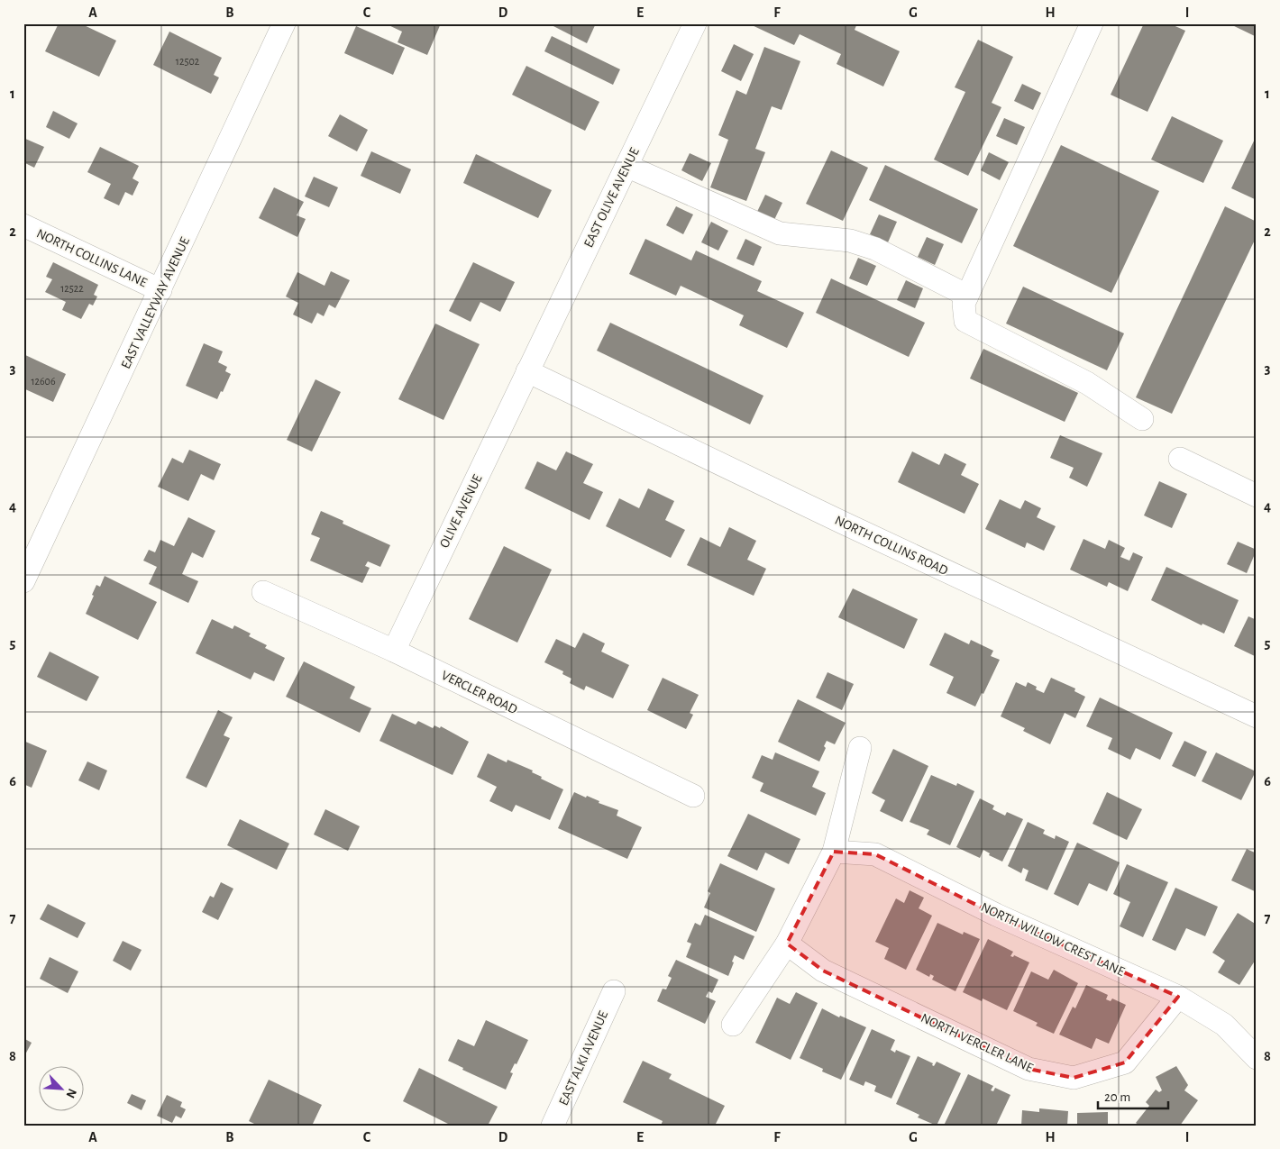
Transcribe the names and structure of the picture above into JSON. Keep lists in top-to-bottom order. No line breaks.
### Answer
{"streets":{"street":["EAST OLIVE AVENUE","NORTH COLLINS LANE","EAST VALLEYWAY AVENUE","OLIVE AVENUE","NORTH COLLINS ROAD","VERCLER ROAD","NORTH WILLOW CREST LANE","NORTH VERCLER LANE","EAST ALKI AVENUE"]},"crossings":[["EAST OLIVE AVENUE","OLIVE AVENUE"],["EAST OLIVE AVENUE","NORTH COLLINS ROAD"],["NORTH COLLINS LANE","EAST VALLEYWAY AVENUE"],["OLIVE AVENUE","NORTH COLLINS ROAD"],["OLIVE AVENUE","VERCLER ROAD"],["NORTH WILLOW CREST LANE","NORTH VERCLER LANE"]],"house_numbers":["12502","12522","12606"],"scale_bar":"20 m","north":"bottom right","grid":{"columns":["A","B","C","D","E","F","G","H","I"],"rows":["1","2","3","4","5","6","7","8"]}}
